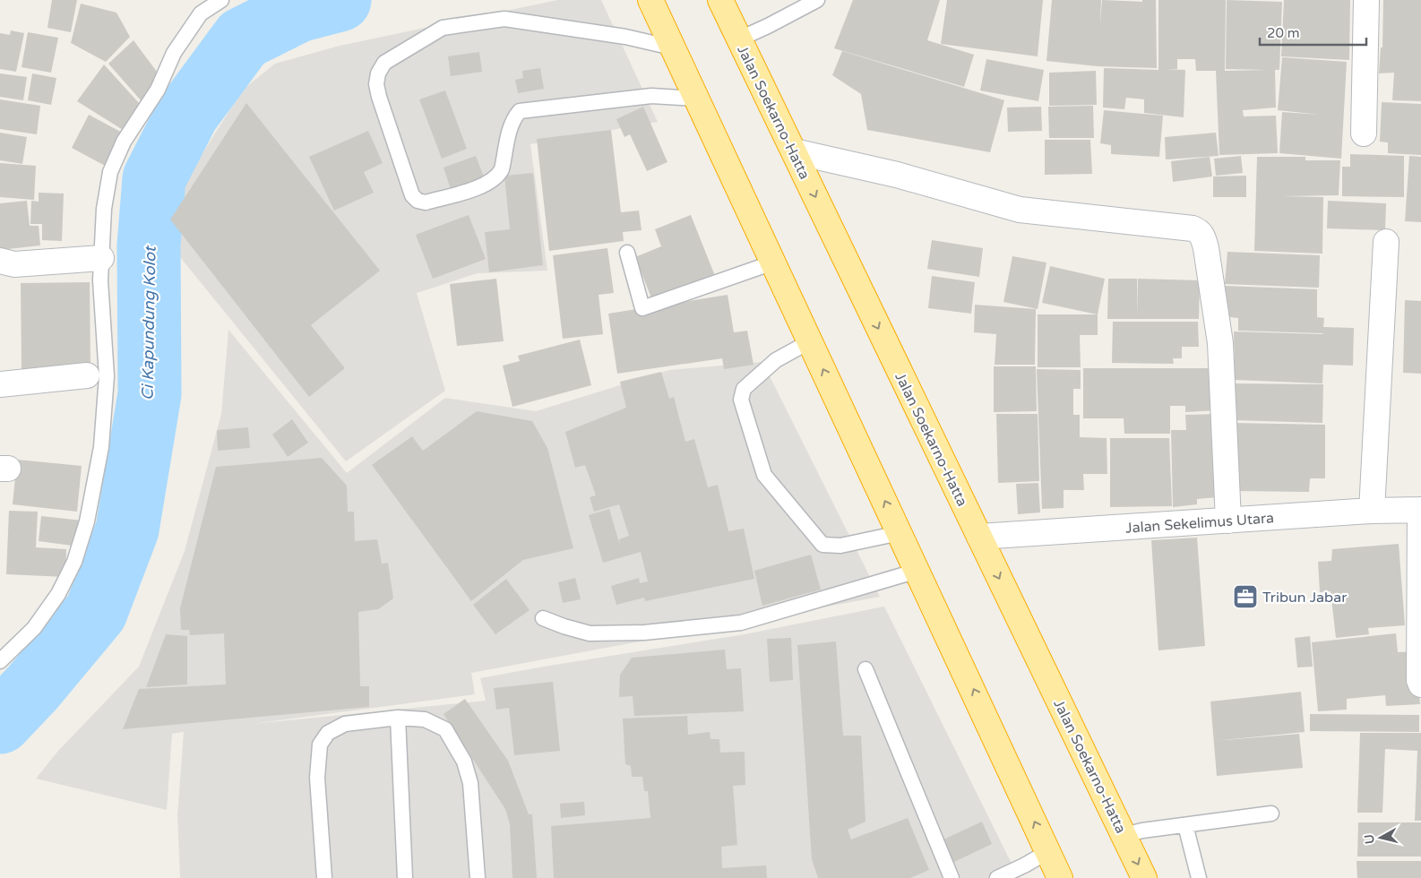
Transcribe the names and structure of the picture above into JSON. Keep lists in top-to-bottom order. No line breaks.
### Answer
{"streets":{"highway":["Jalan Soekarno-Hatta"],"street":["Jalan Sekelimus Utara"]},"crossings":[["Jalan Soekarno-Hatta","Jalan Sekelimus Utara"]],"water":["Ci Kapundung Kolot"],"places":{"office":["Tribun Jabar"]},"scale_bar":"20 m","north":"left"}
